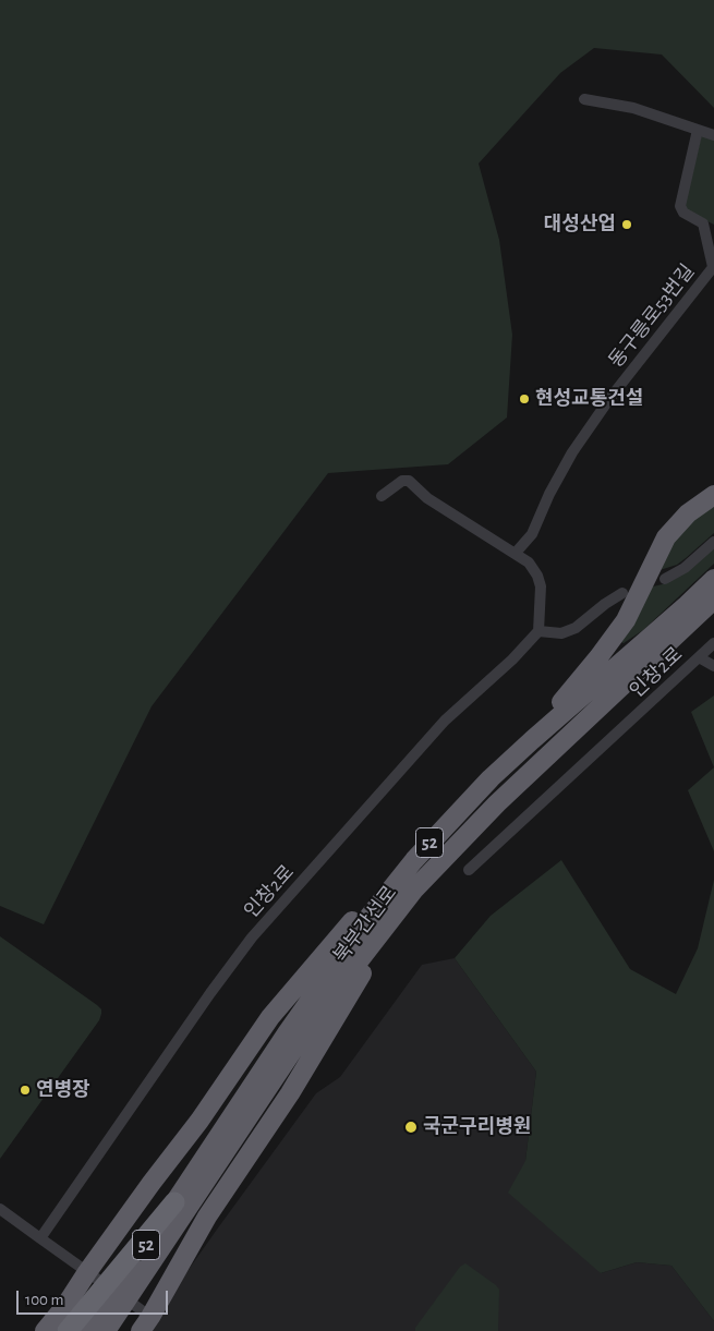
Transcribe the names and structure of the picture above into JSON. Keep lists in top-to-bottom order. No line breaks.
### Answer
{"streets":{"highway":["52","북부간선로"],"street":["동구릉로53번길","인창2로"]},"places":["대성산업","현성교통건설","연병장","국군구리병원"],"scale_bar":"100 m"}
